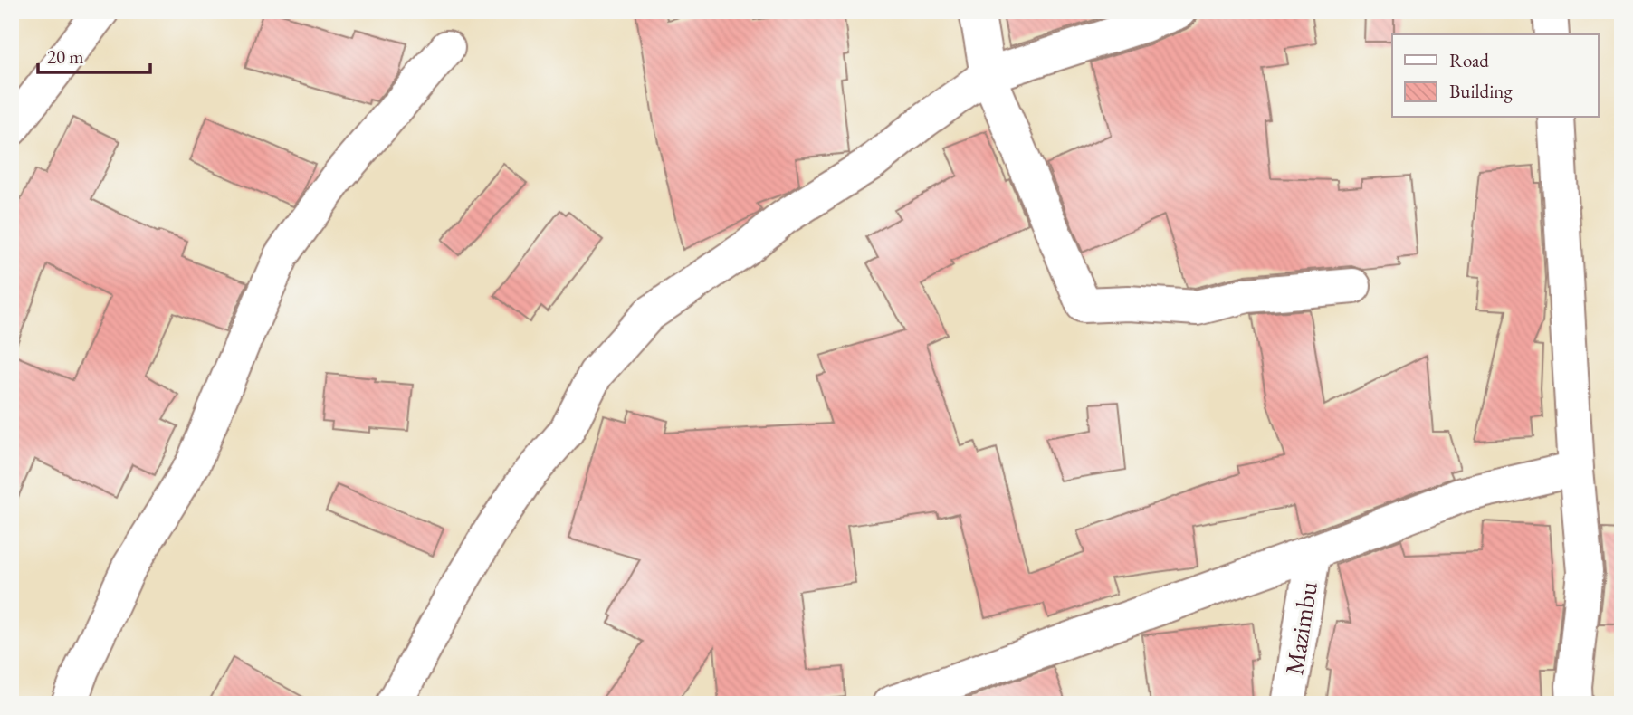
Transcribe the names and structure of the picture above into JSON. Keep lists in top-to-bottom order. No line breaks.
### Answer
{"streets":{"street":["Mazimbu"]},"legend":["Road","Building"],"scale_bar":"20 m"}
